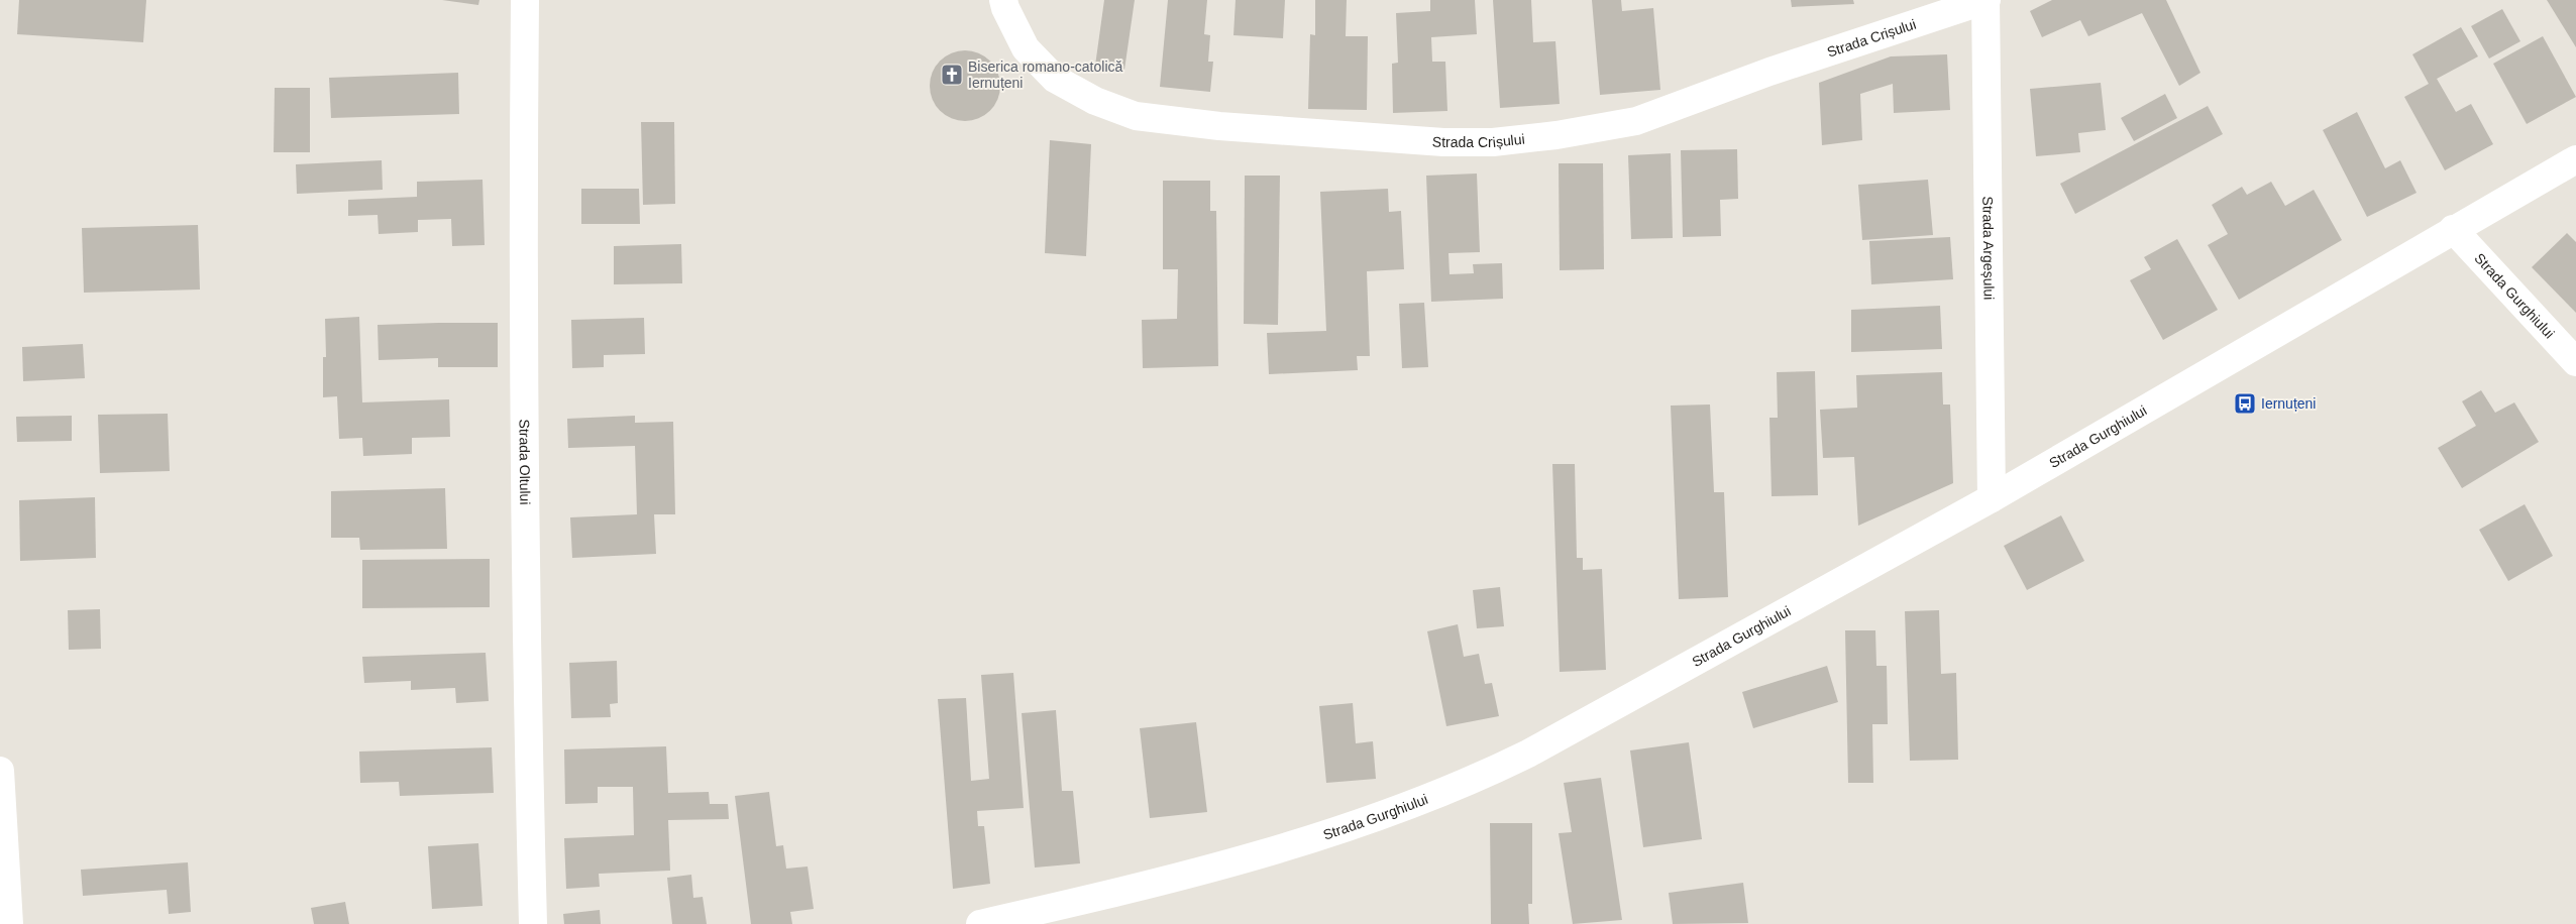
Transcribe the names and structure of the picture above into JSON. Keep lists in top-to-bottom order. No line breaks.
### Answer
{"streets":{"street":["Strada Crișului","Strada Argeșului","Strada Gurghiului","Strada Oltului"]},"crossings":[["Strada Crișului","Strada Argeșului"],["Strada Argeșului","Strada Gurghiului"]],"places":{"church":["Biserica romano-catolică Iernuțeni"],"bus stop":["Iernuțeni"]}}
